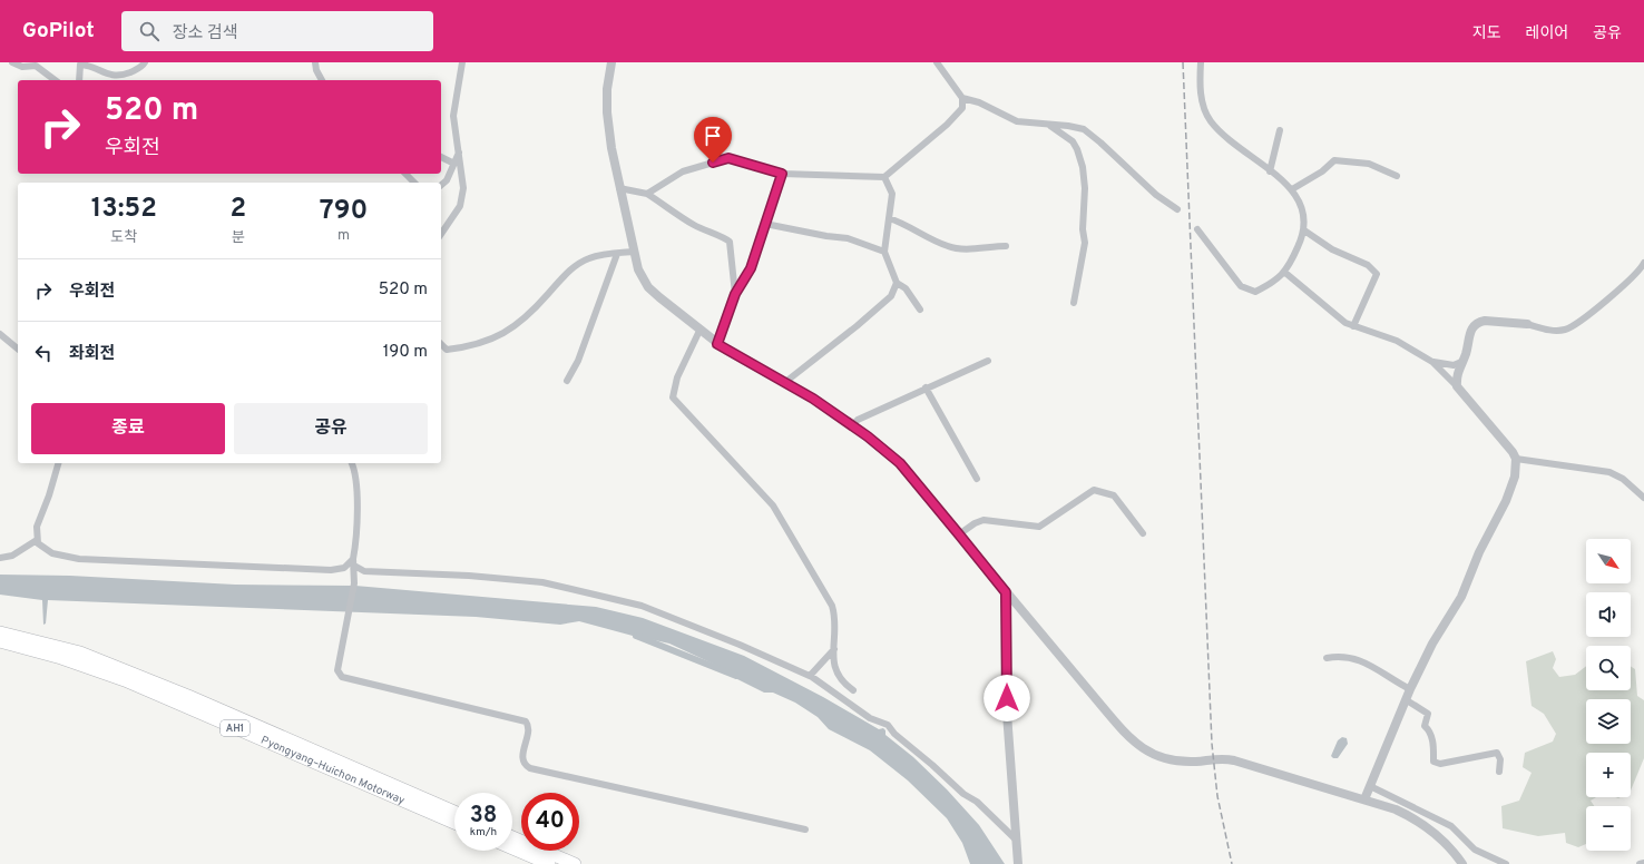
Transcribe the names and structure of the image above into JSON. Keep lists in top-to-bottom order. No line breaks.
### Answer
{"streets":{"highway":["AH1","Pyongyang–Huichon Motorway"]},"north":"bottom right","page":{"header":"GoPilot","search":"장소 검색","nav":["지도","레이어","공유"],"turn":["520 m","우회전"],"eta":["13:52","도착","2","분","790","m"],"list":[{"name":"우회전","value":"520 m"},{"name":"좌회전","value":"190 m"}],"buttons":["종료","공유"],"map_buttons":["+","−"],"speed":"38 km/h","limit":"40"}}
